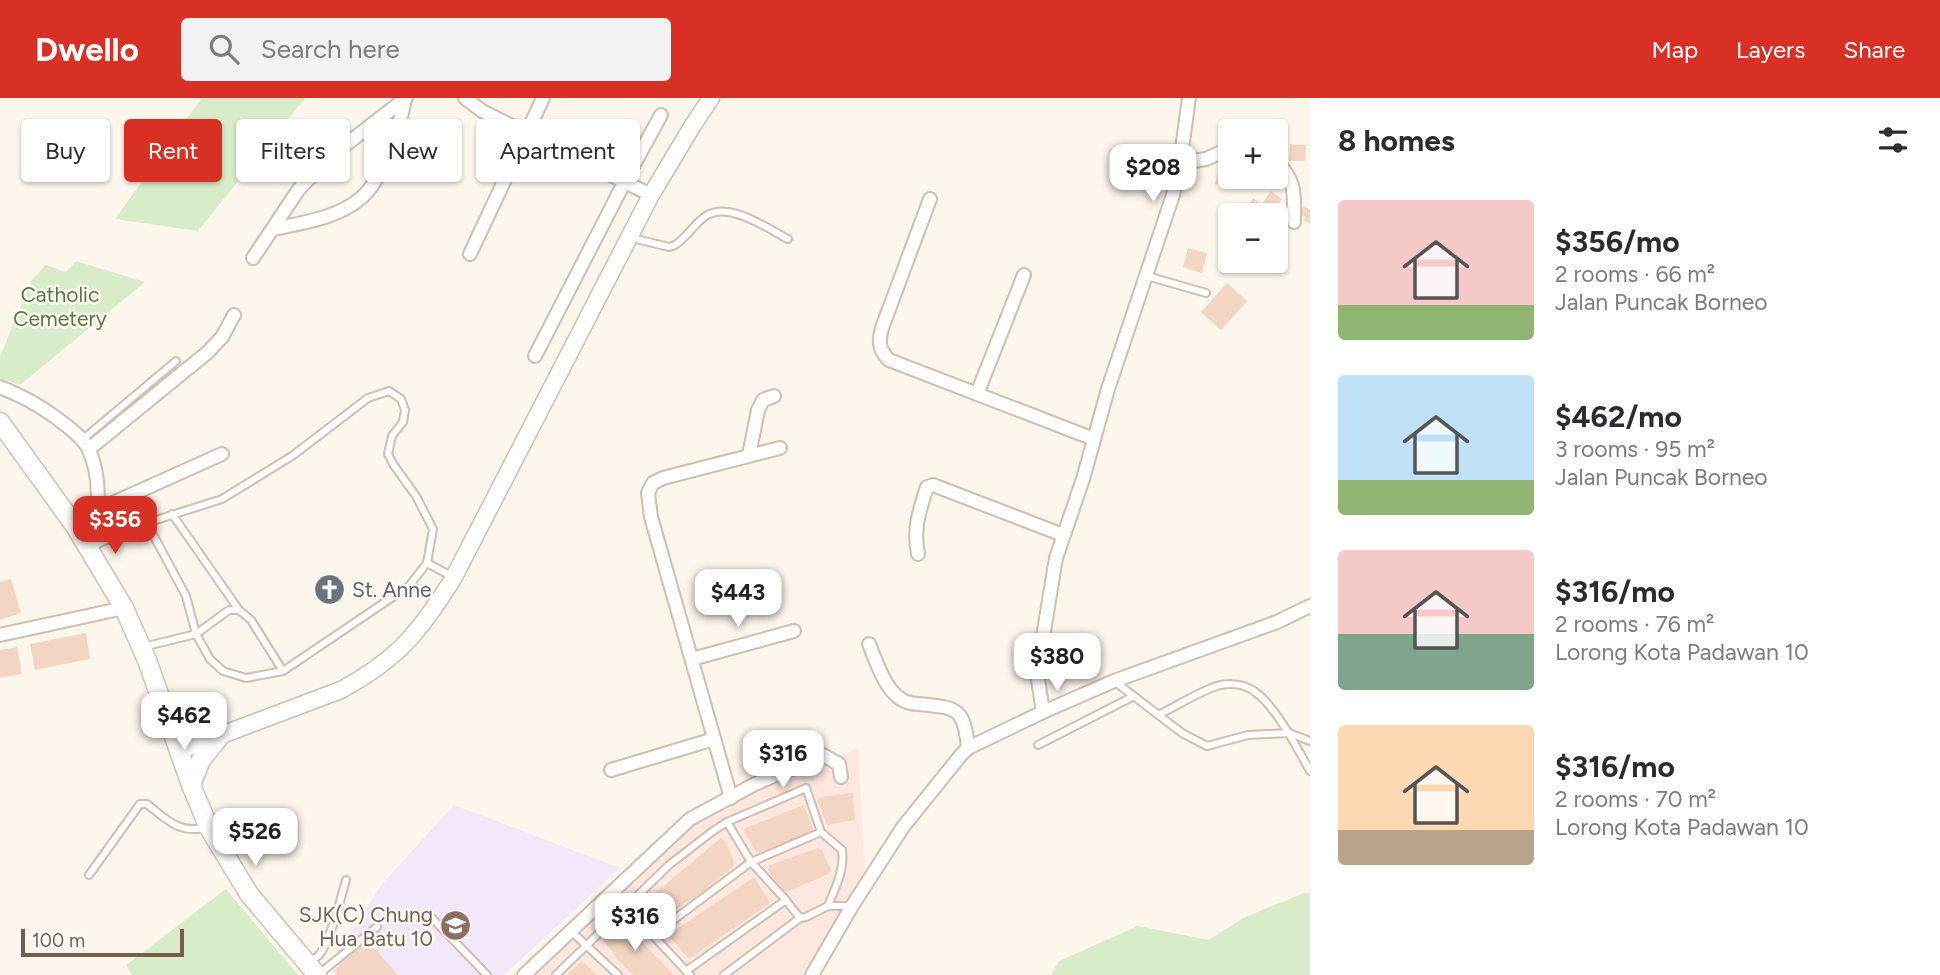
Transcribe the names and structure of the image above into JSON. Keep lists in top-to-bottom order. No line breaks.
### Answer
{"parks":["Catholic Cemetery"],"places":{"church":["St. Anne"],"school or university":["SJK(C) Chung Hua Batu 10"]},"scale_bar":"100 m","page":{"header":"Dwello","search":"Search here","nav":["Map","Layers","Share"],"heading":"8 homes","map_buttons":["+","−"],"chip":["Buy","Rent","Filters","New","Apartment"],"price":["$208","$356","$443","$380","$462","$316","$526","$316"],"list":[{"name":"$356/mo","note":"2 rooms · 66 m² · Jalan Puncak Borneo"},{"name":"$462/mo","note":"3 rooms · 95 m² · Jalan Puncak Borneo"},{"name":"$316/mo","note":"2 rooms · 76 m² · Lorong Kota Padawan 10"},{"name":"$316/mo","note":"2 rooms · 70 m² · Lorong Kota Padawan 10"}],"scale":"100 m"}}
